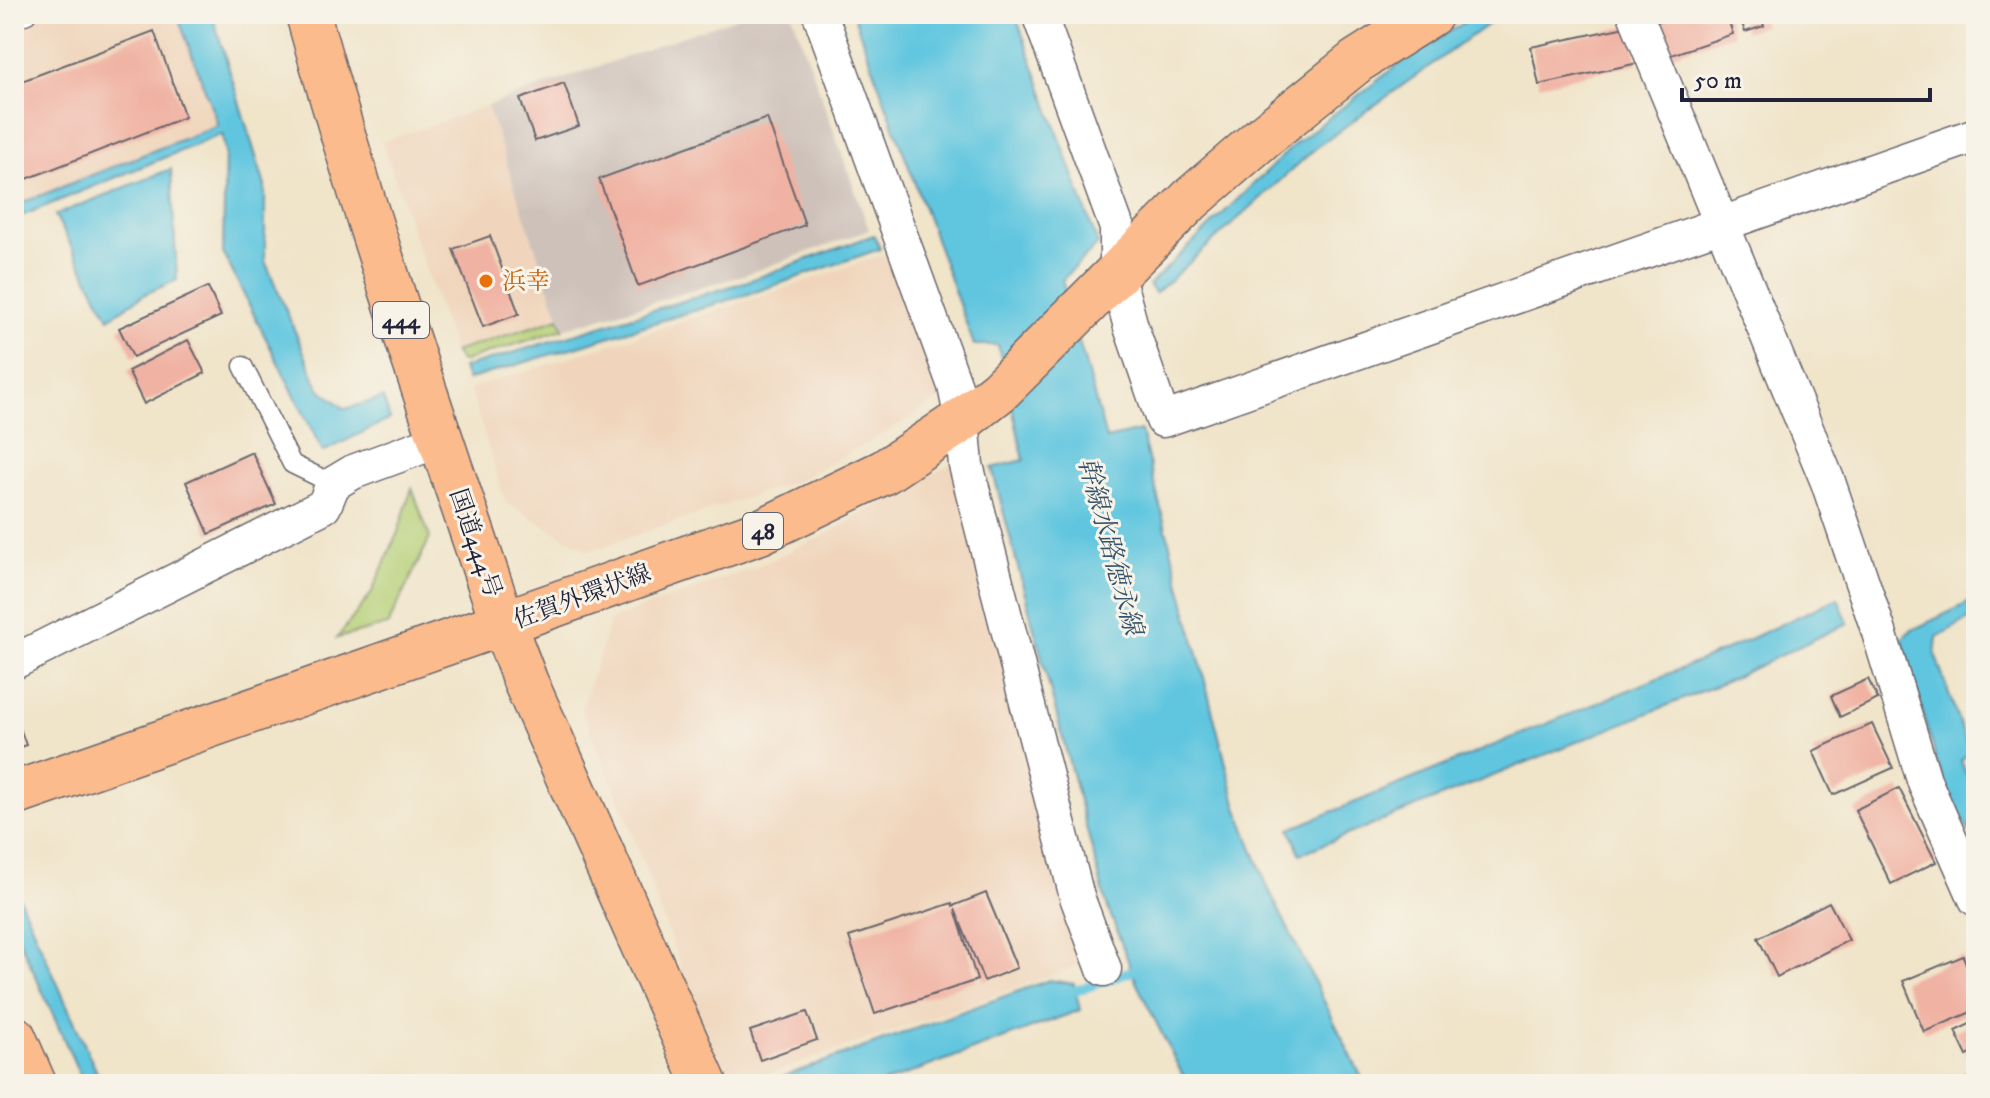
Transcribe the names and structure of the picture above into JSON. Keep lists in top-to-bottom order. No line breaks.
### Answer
{"streets":{"main road":["444","48","国道444号","佐賀外環状線"]},"crossings":[["48","佐賀外環状線"],["国道444号","佐賀外環状線"]],"water":["幹線水路徳永線"],"places":["浜幸"],"scale_bar":"50 m"}
